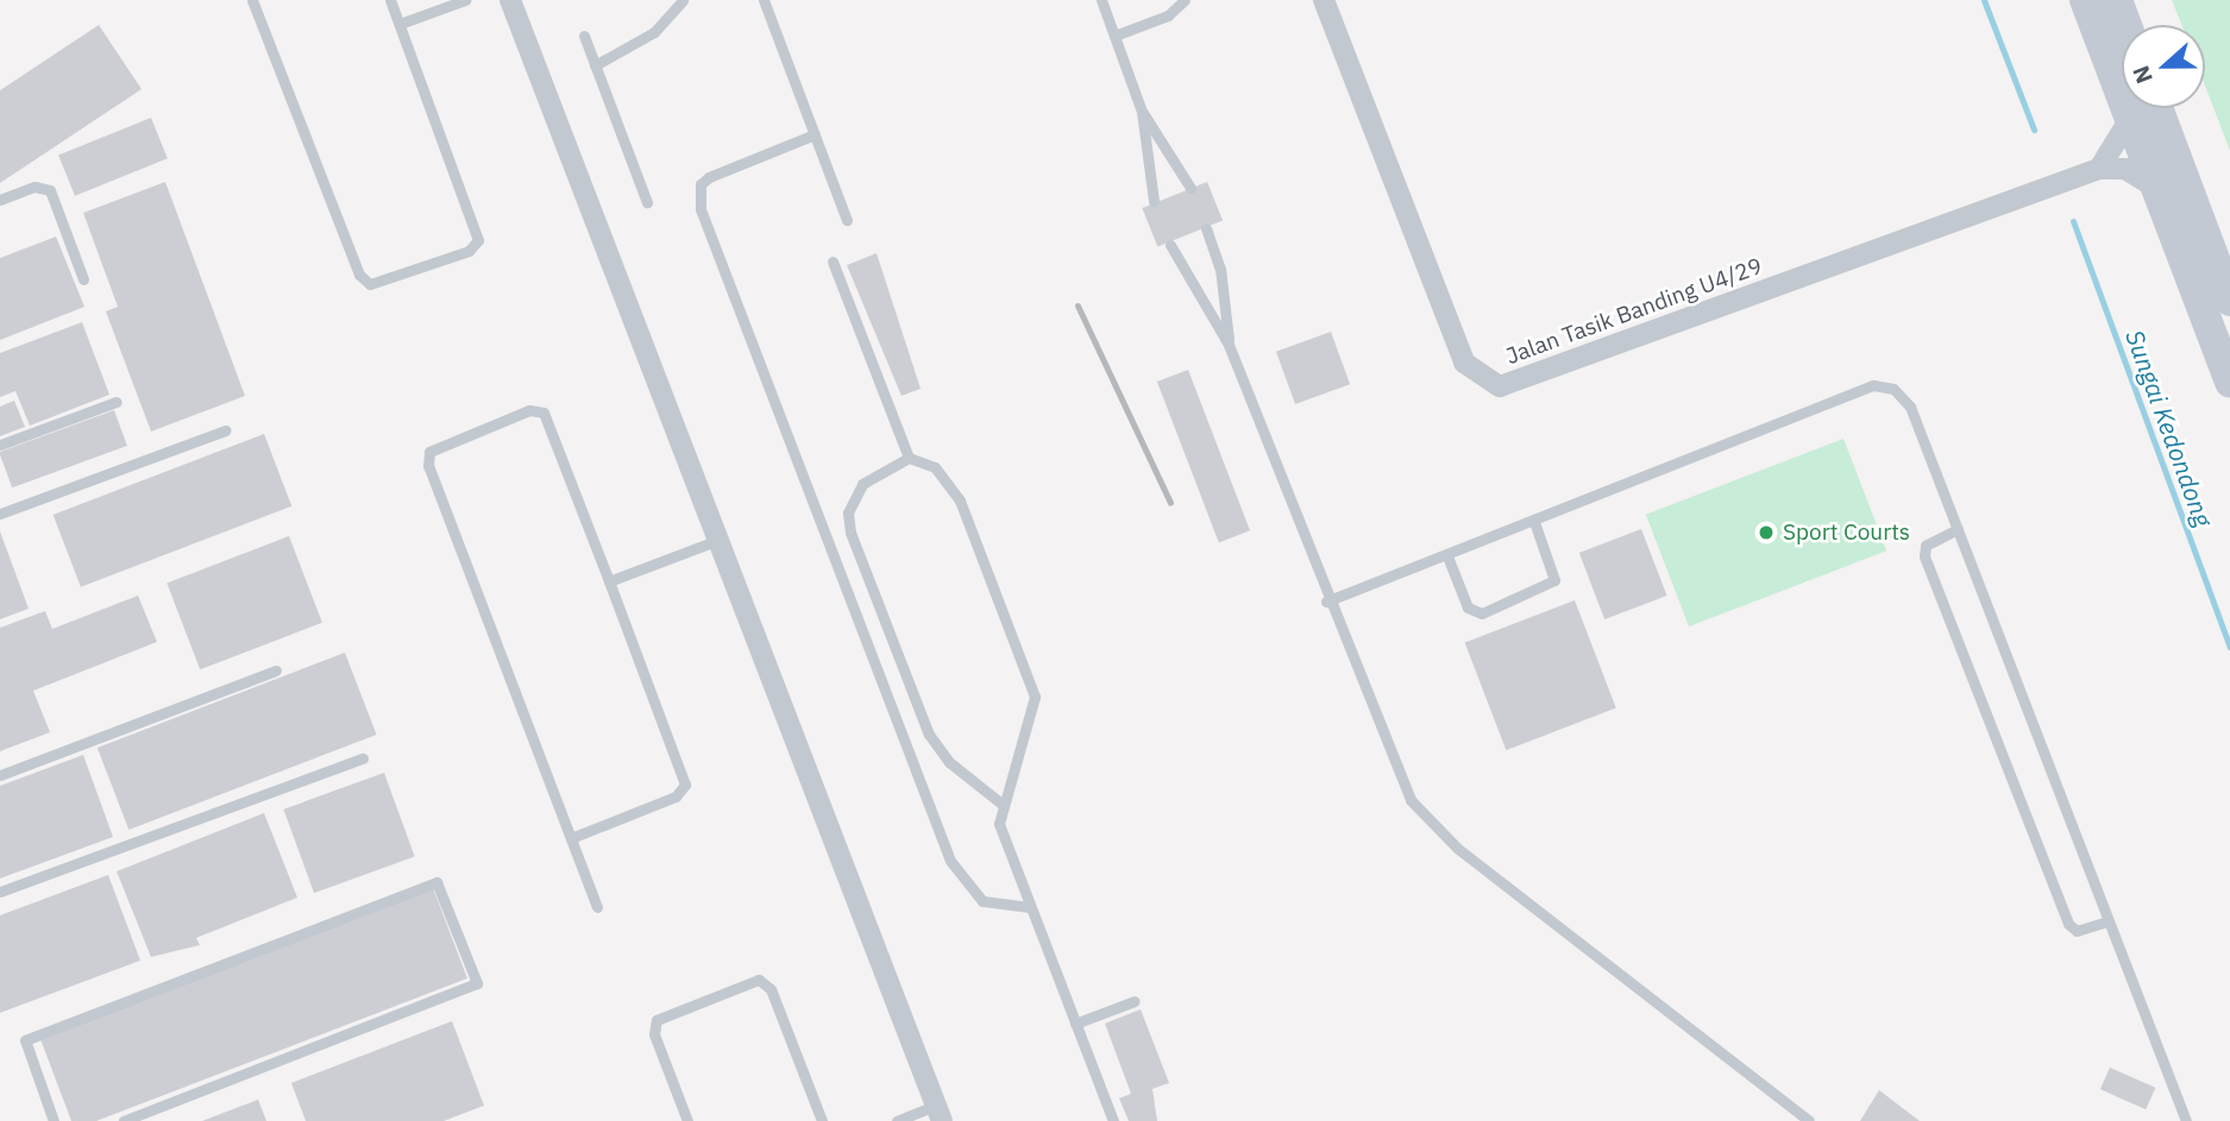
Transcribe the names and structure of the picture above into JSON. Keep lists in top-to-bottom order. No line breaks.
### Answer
{"streets":{"street":["Jalan Tasik Banding U4/29"]},"water":["Sungai Kedondong"],"places":["Sport Courts"],"north":"left"}
